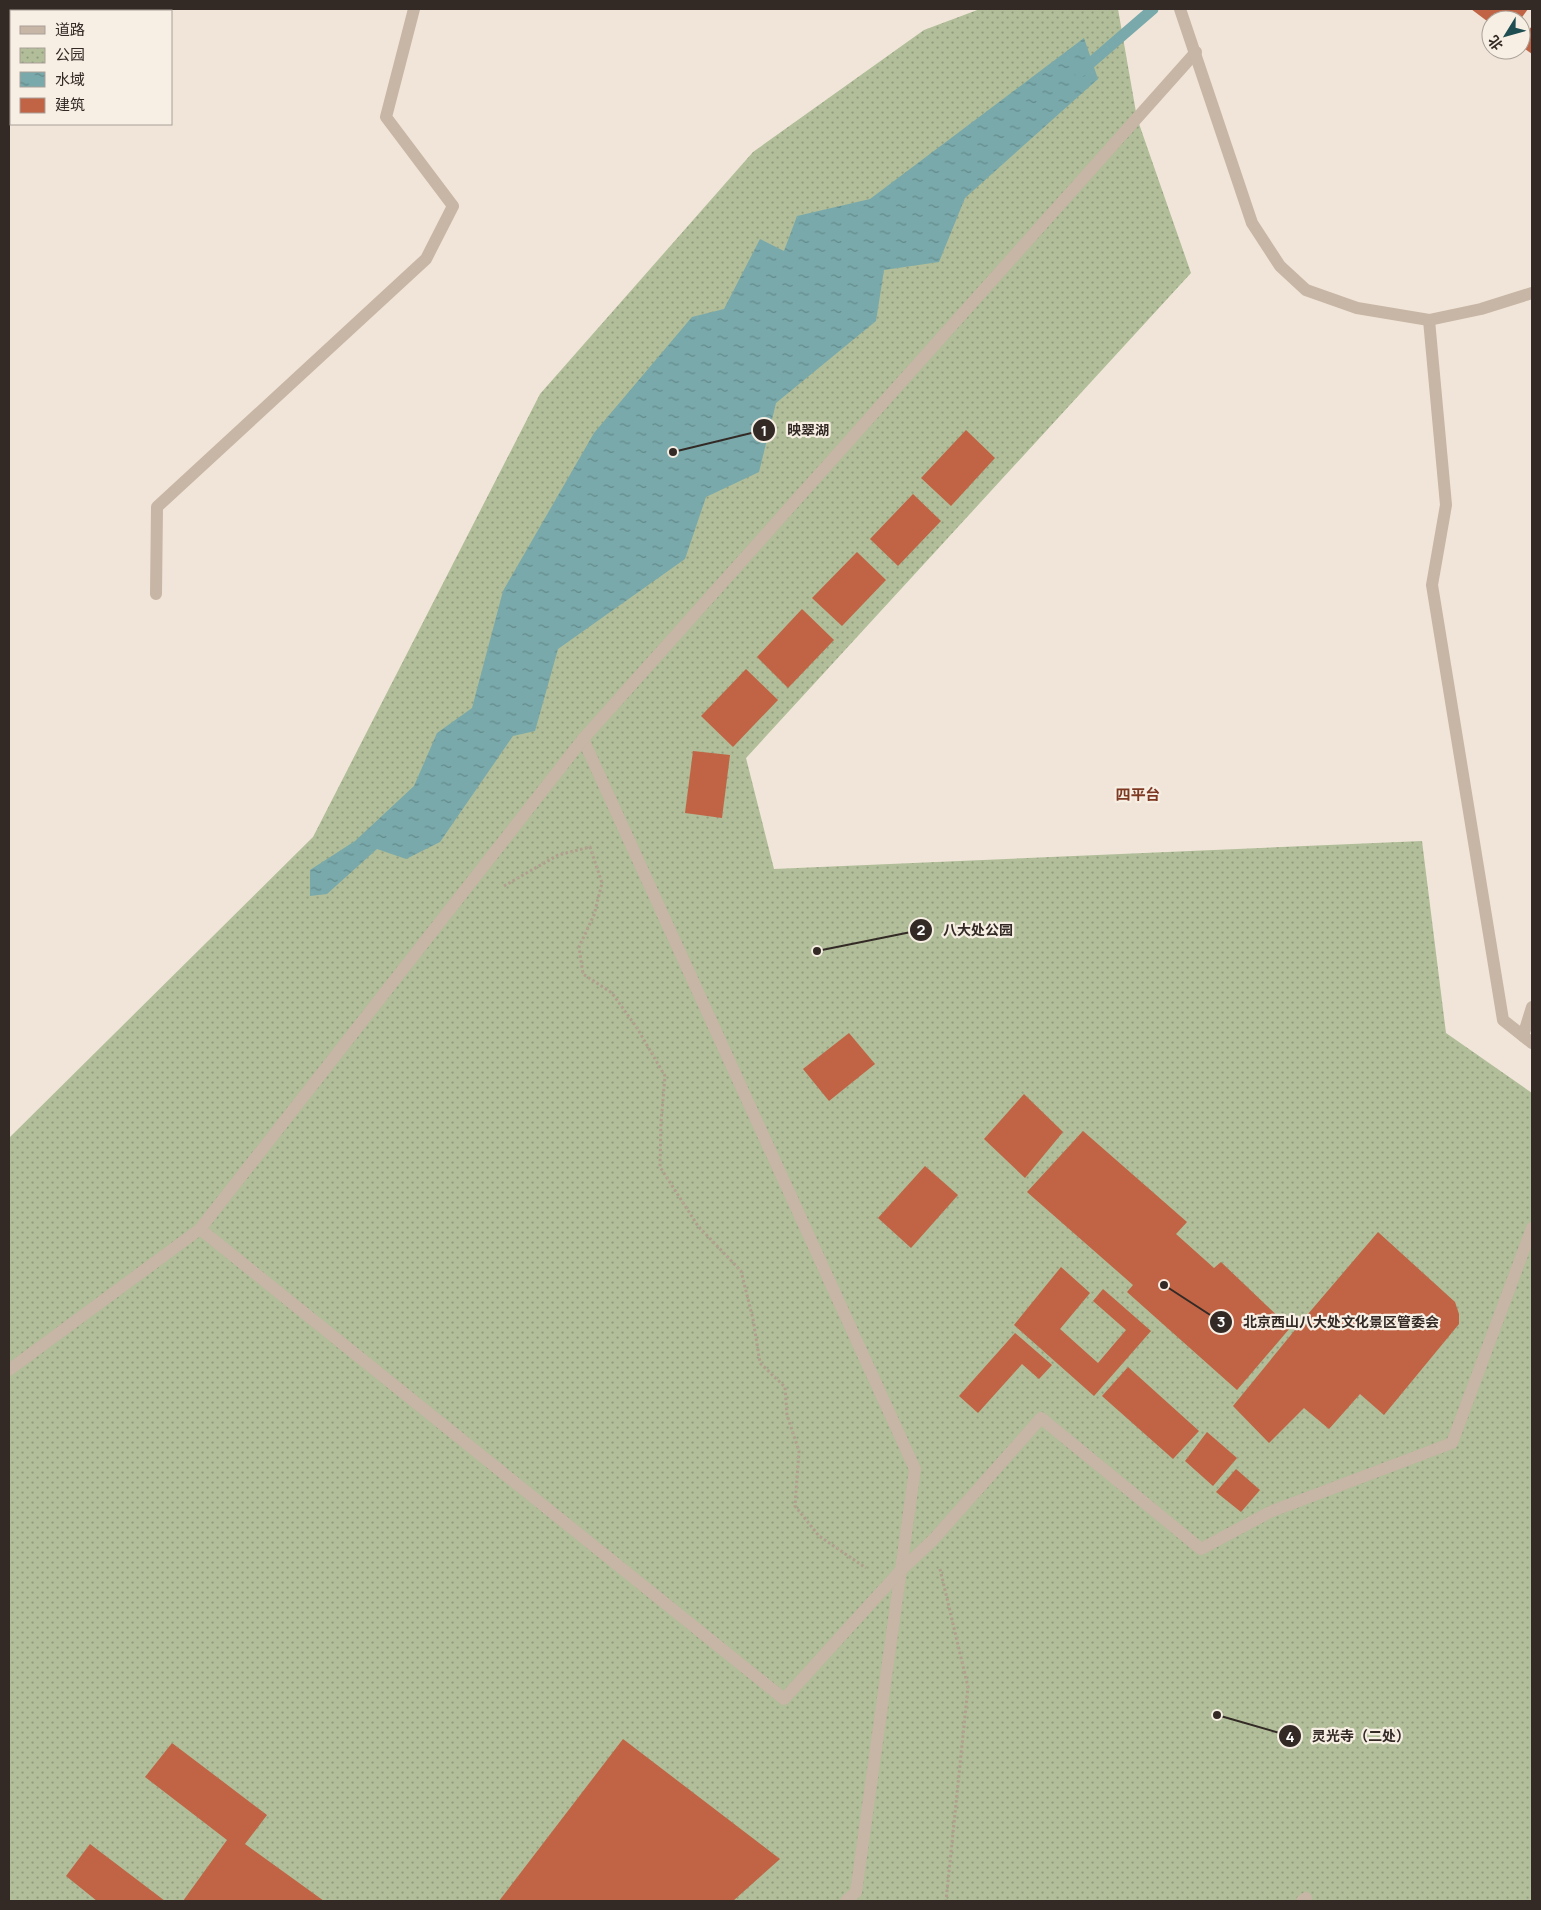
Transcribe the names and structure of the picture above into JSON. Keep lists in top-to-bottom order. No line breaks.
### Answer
{"districts":["四平台"],"places":["映翠湖","八大处公园","北京西山八大处文化景区管委会","灵光寺（二处）"],"legend":["道路","公园","水域","建筑"],"north":"bottom left"}
